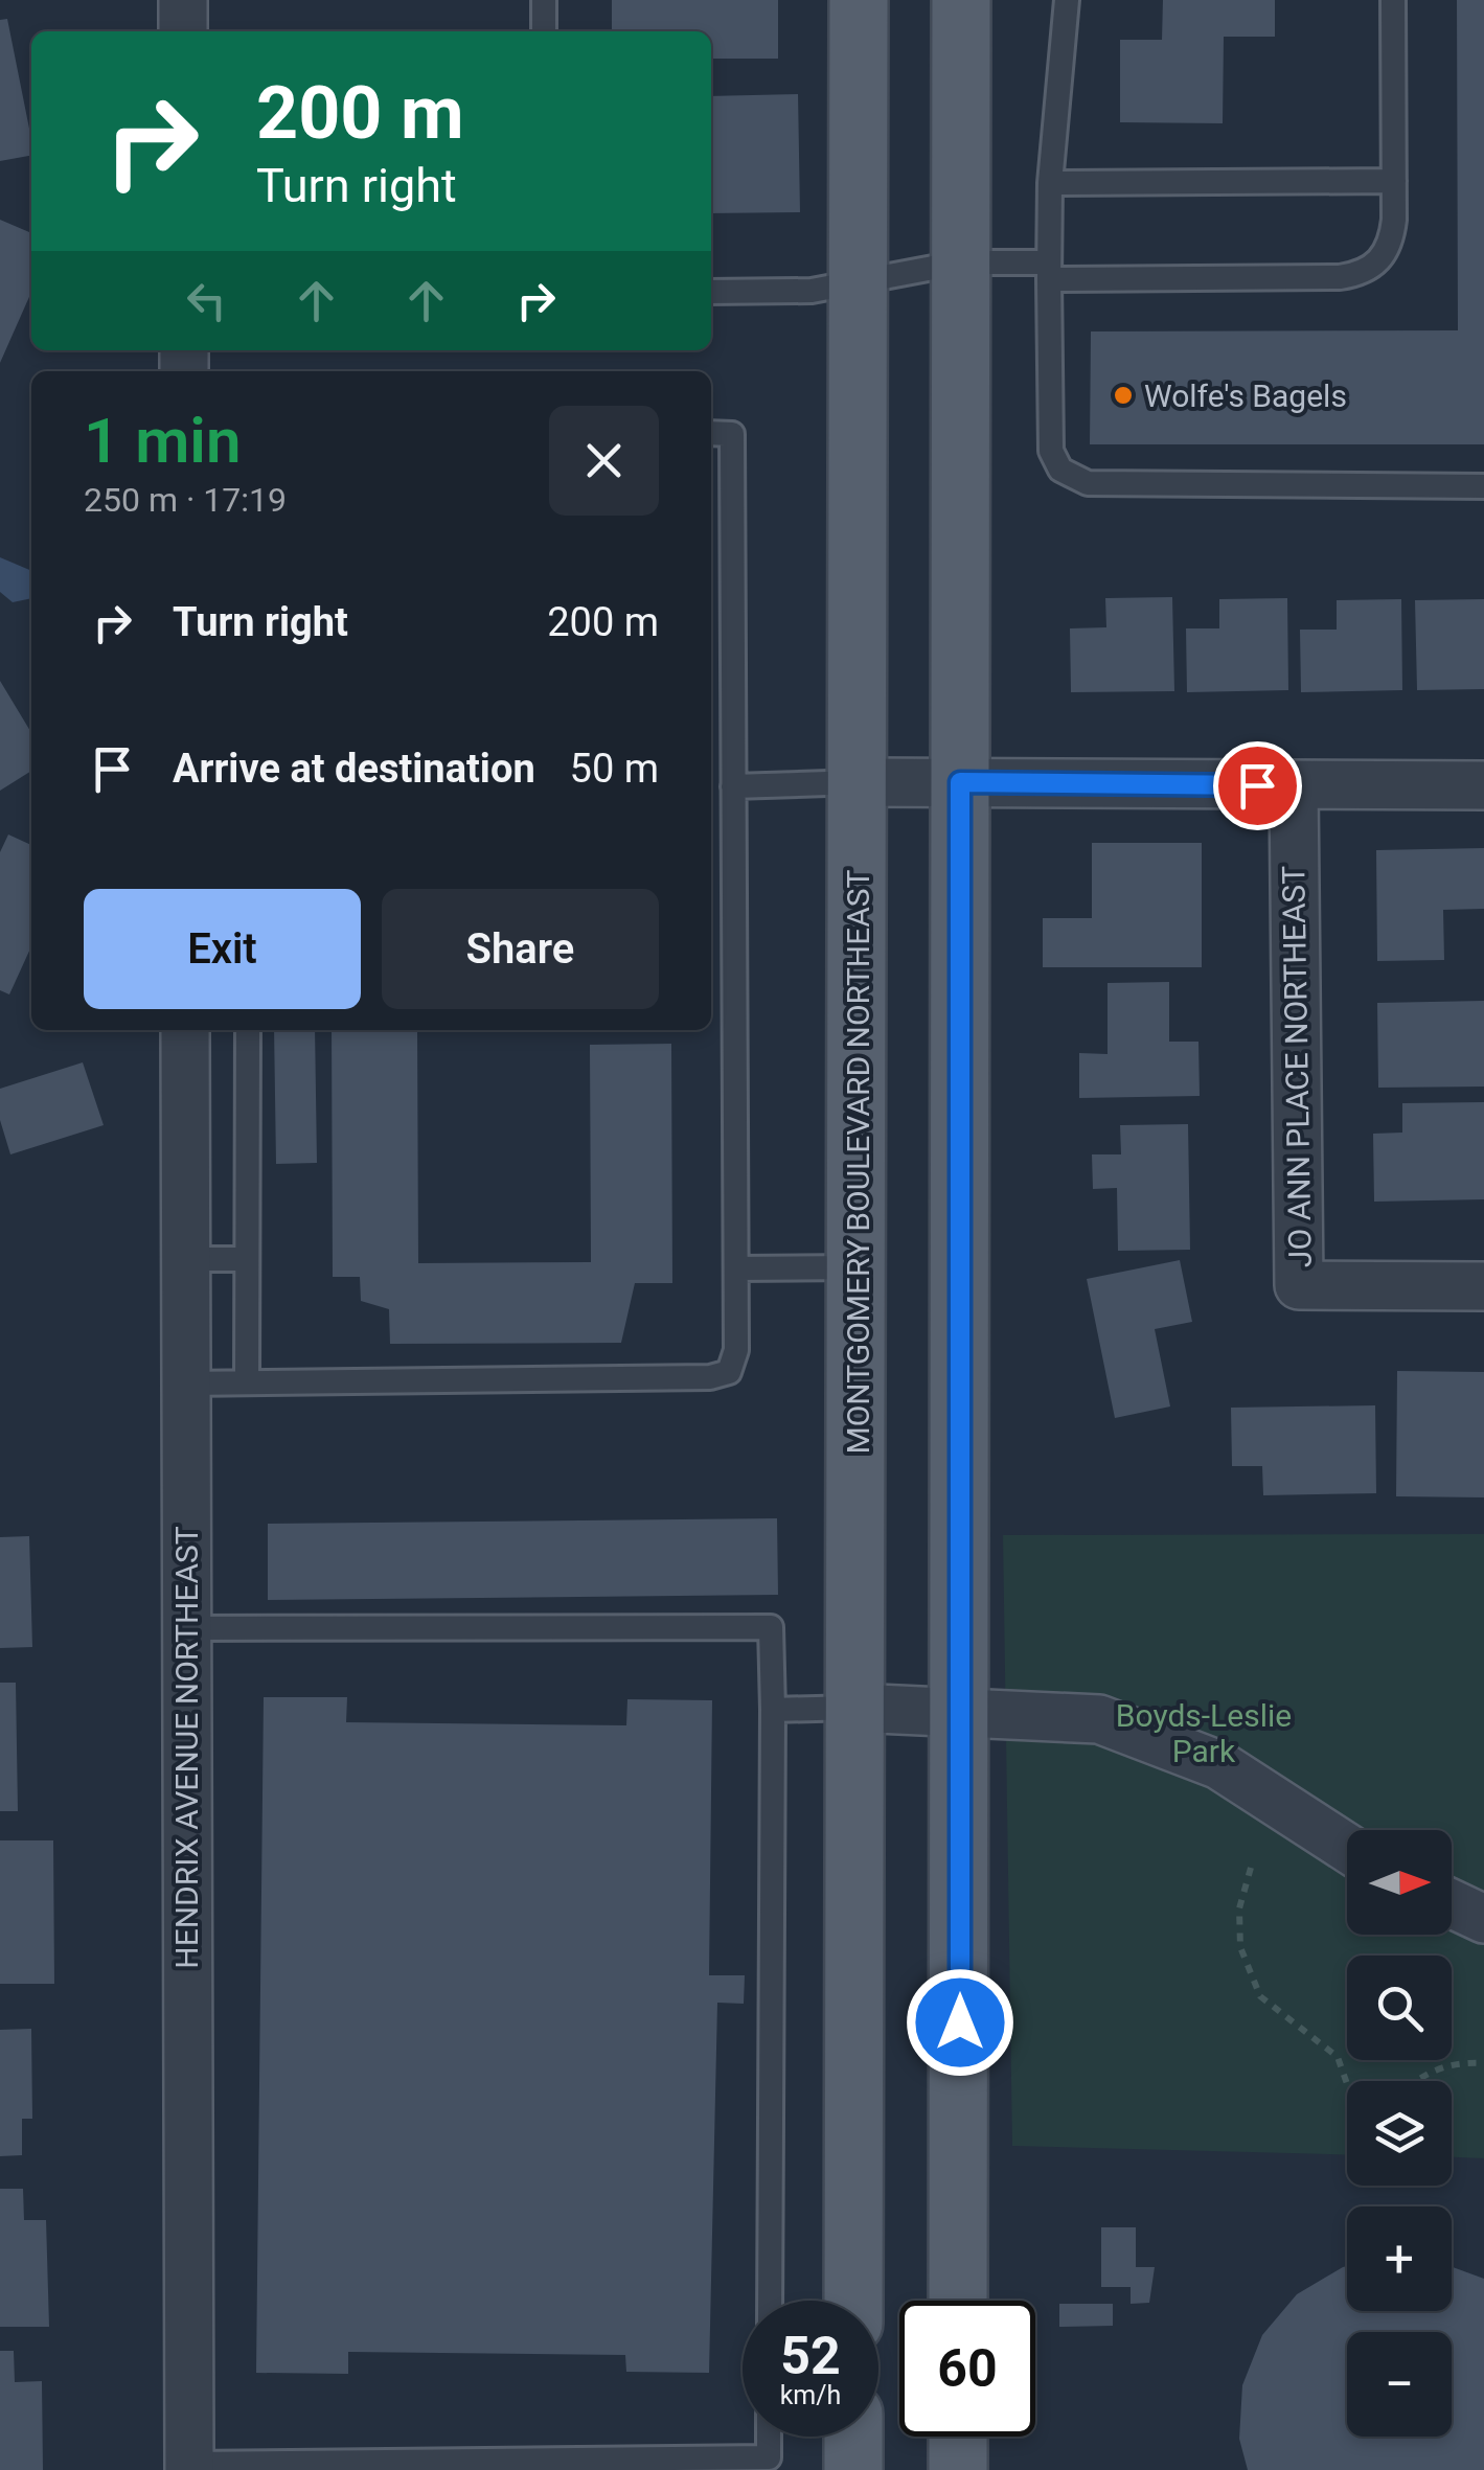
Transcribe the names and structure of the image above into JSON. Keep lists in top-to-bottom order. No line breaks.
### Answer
{"streets":{"main road":["MONTGOMERY BOULEVARD NORTHEAST"],"street":["JO ANN PLACE NORTHEAST","HENDRIX AVENUE NORTHEAST"]},"parks":["Boyds-Leslie Park"],"places":["Wolfe's Bagels"],"north":"right","page":{"turn":["200 m","Turn right"],"heading":["1 min","250 m · 17:19"],"list":[{"name":"Turn right","value":"200 m"},{"name":"Arrive at destination","value":"50 m"}],"buttons":["Exit","Share"],"map_buttons":["+","−"],"speed":"52 km/h","limit":"60"}}
